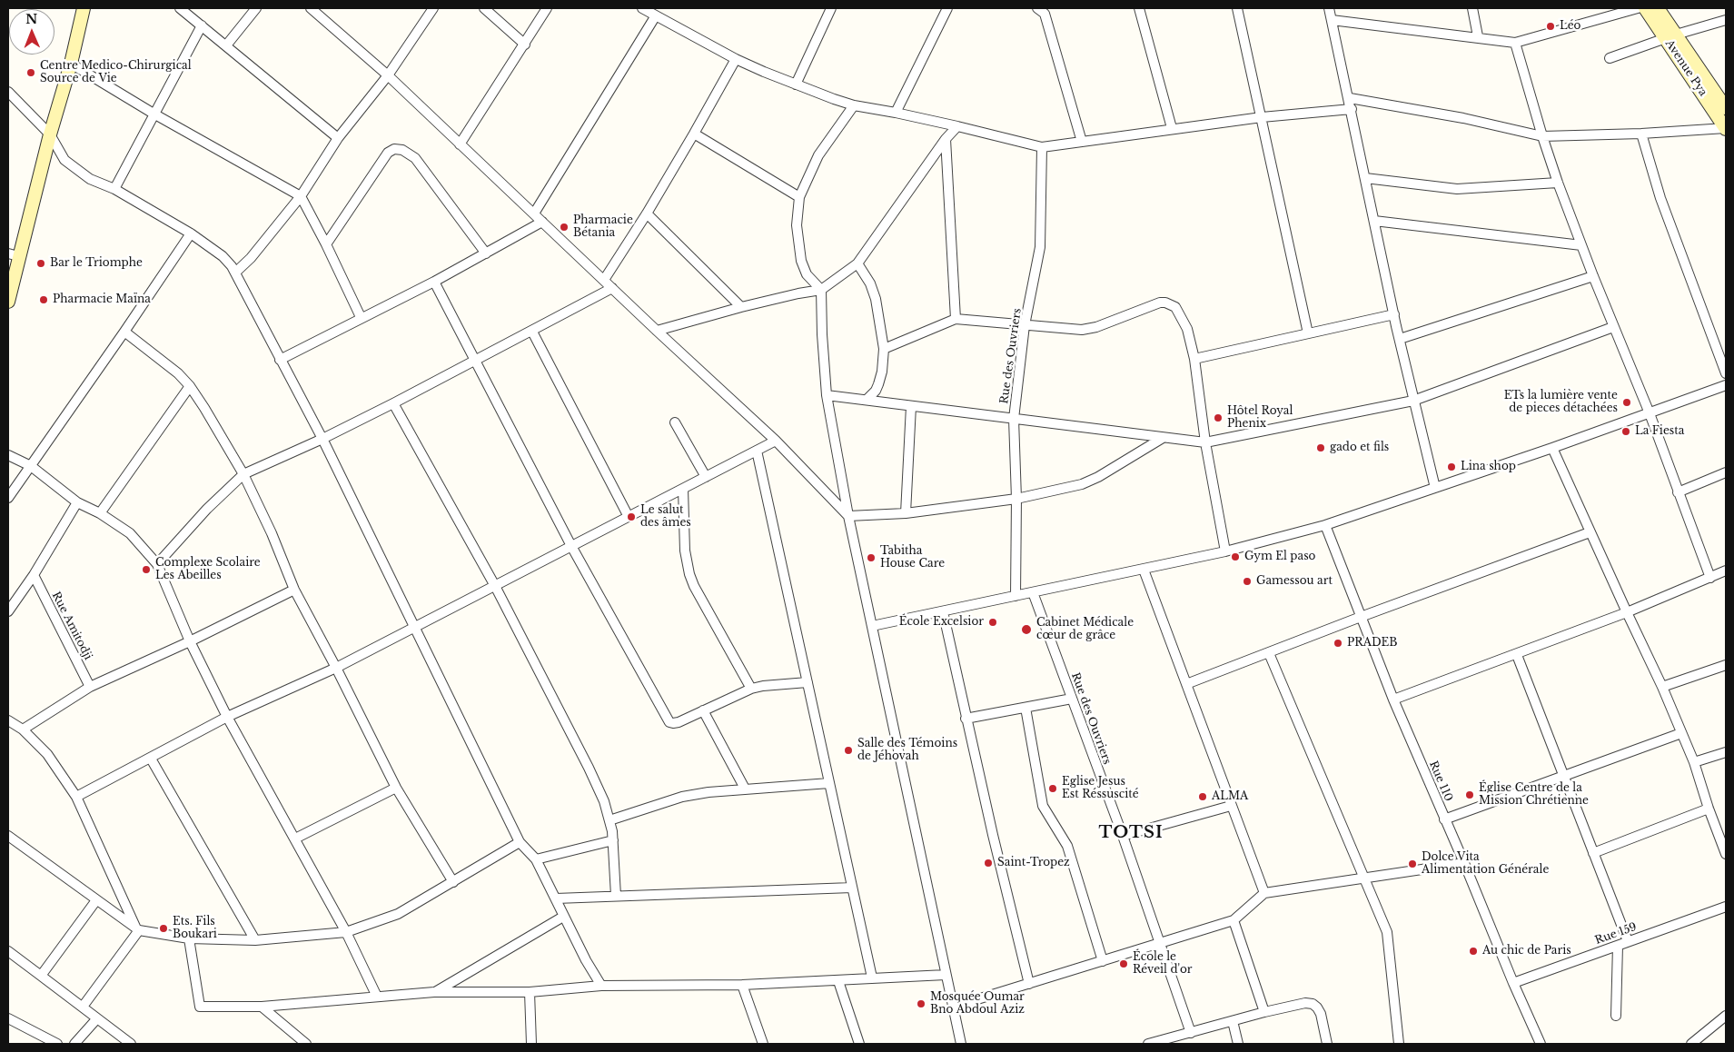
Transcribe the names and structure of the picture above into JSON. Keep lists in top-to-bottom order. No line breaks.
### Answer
{"streets":{"street":["Avenue Pya","Rue des Ouvriers","Rue Amitodji","Rue 110","Rue 159"]},"crossings":[["Rue 110","Rue 159"]],"districts":["TOTSI"],"places":["Léo","Centre Medico-Chirurgical Source de Vie","Pharmacie Bétania","Bar le Triomphe","Pharmacie Maïna","ETs la lumière vente de pieces détachées","Hôtel Royal Phenix","La Fiesta","gado et fils","Lina shop","Le salut des âmes","Gym El paso","Tabitha House Care","Complexe Scolaire Les Abeilles","Gamessou art","École Excelsior","Cabinet Médicale cœur de grâce","PRADEB","Salle des Témoins de Jéhovah","Eglise Jesus Est Réssuscité","Église Centre de la Mission Chrétienne","ALMA","Saint-Tropez","Dolce Vita Alimentation Générale","Ets. Fils Boukari","Au chic de Paris","École le Réveil d'or","Mosquée Oumar Bno Abdoul Aziz"],"north":"top"}
